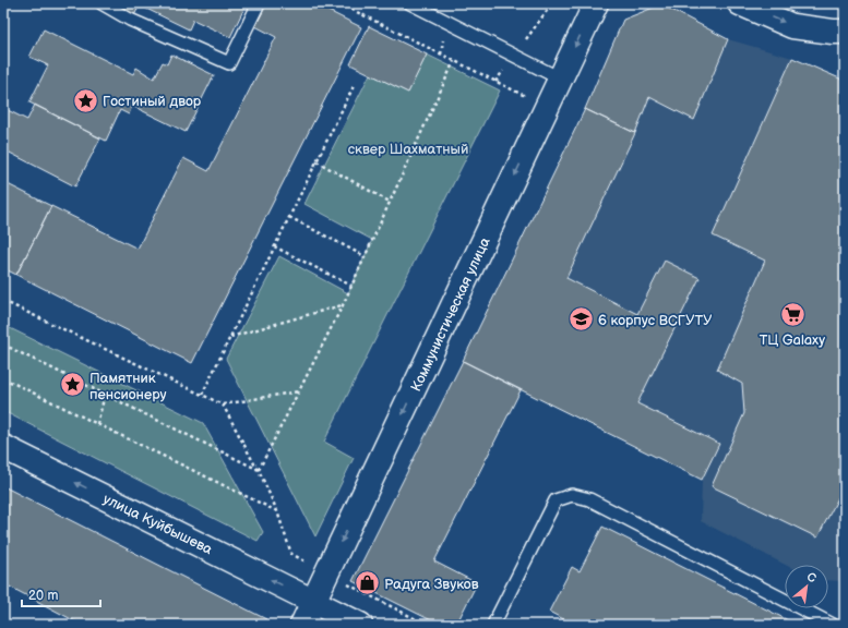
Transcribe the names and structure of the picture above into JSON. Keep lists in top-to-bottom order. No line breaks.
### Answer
{"streets":{"street":["Коммунистическая улица","улица Куйбышева"]},"crossings":[["Коммунистическая улица","улица Куйбышева"]],"one_way":["Коммунистическая улица","улица Куйбышева"],"parks":["сквер Шахматный"],"places":{"place":["Гостиный двор","Памятник пенсионеру"],"supermarket":["ТЦ Galaxy"],"school or university":["6 корпус ВСГУТУ"],"shop":["Радуга Звуков"]},"scale_bar":"20 m","north":"top right"}
